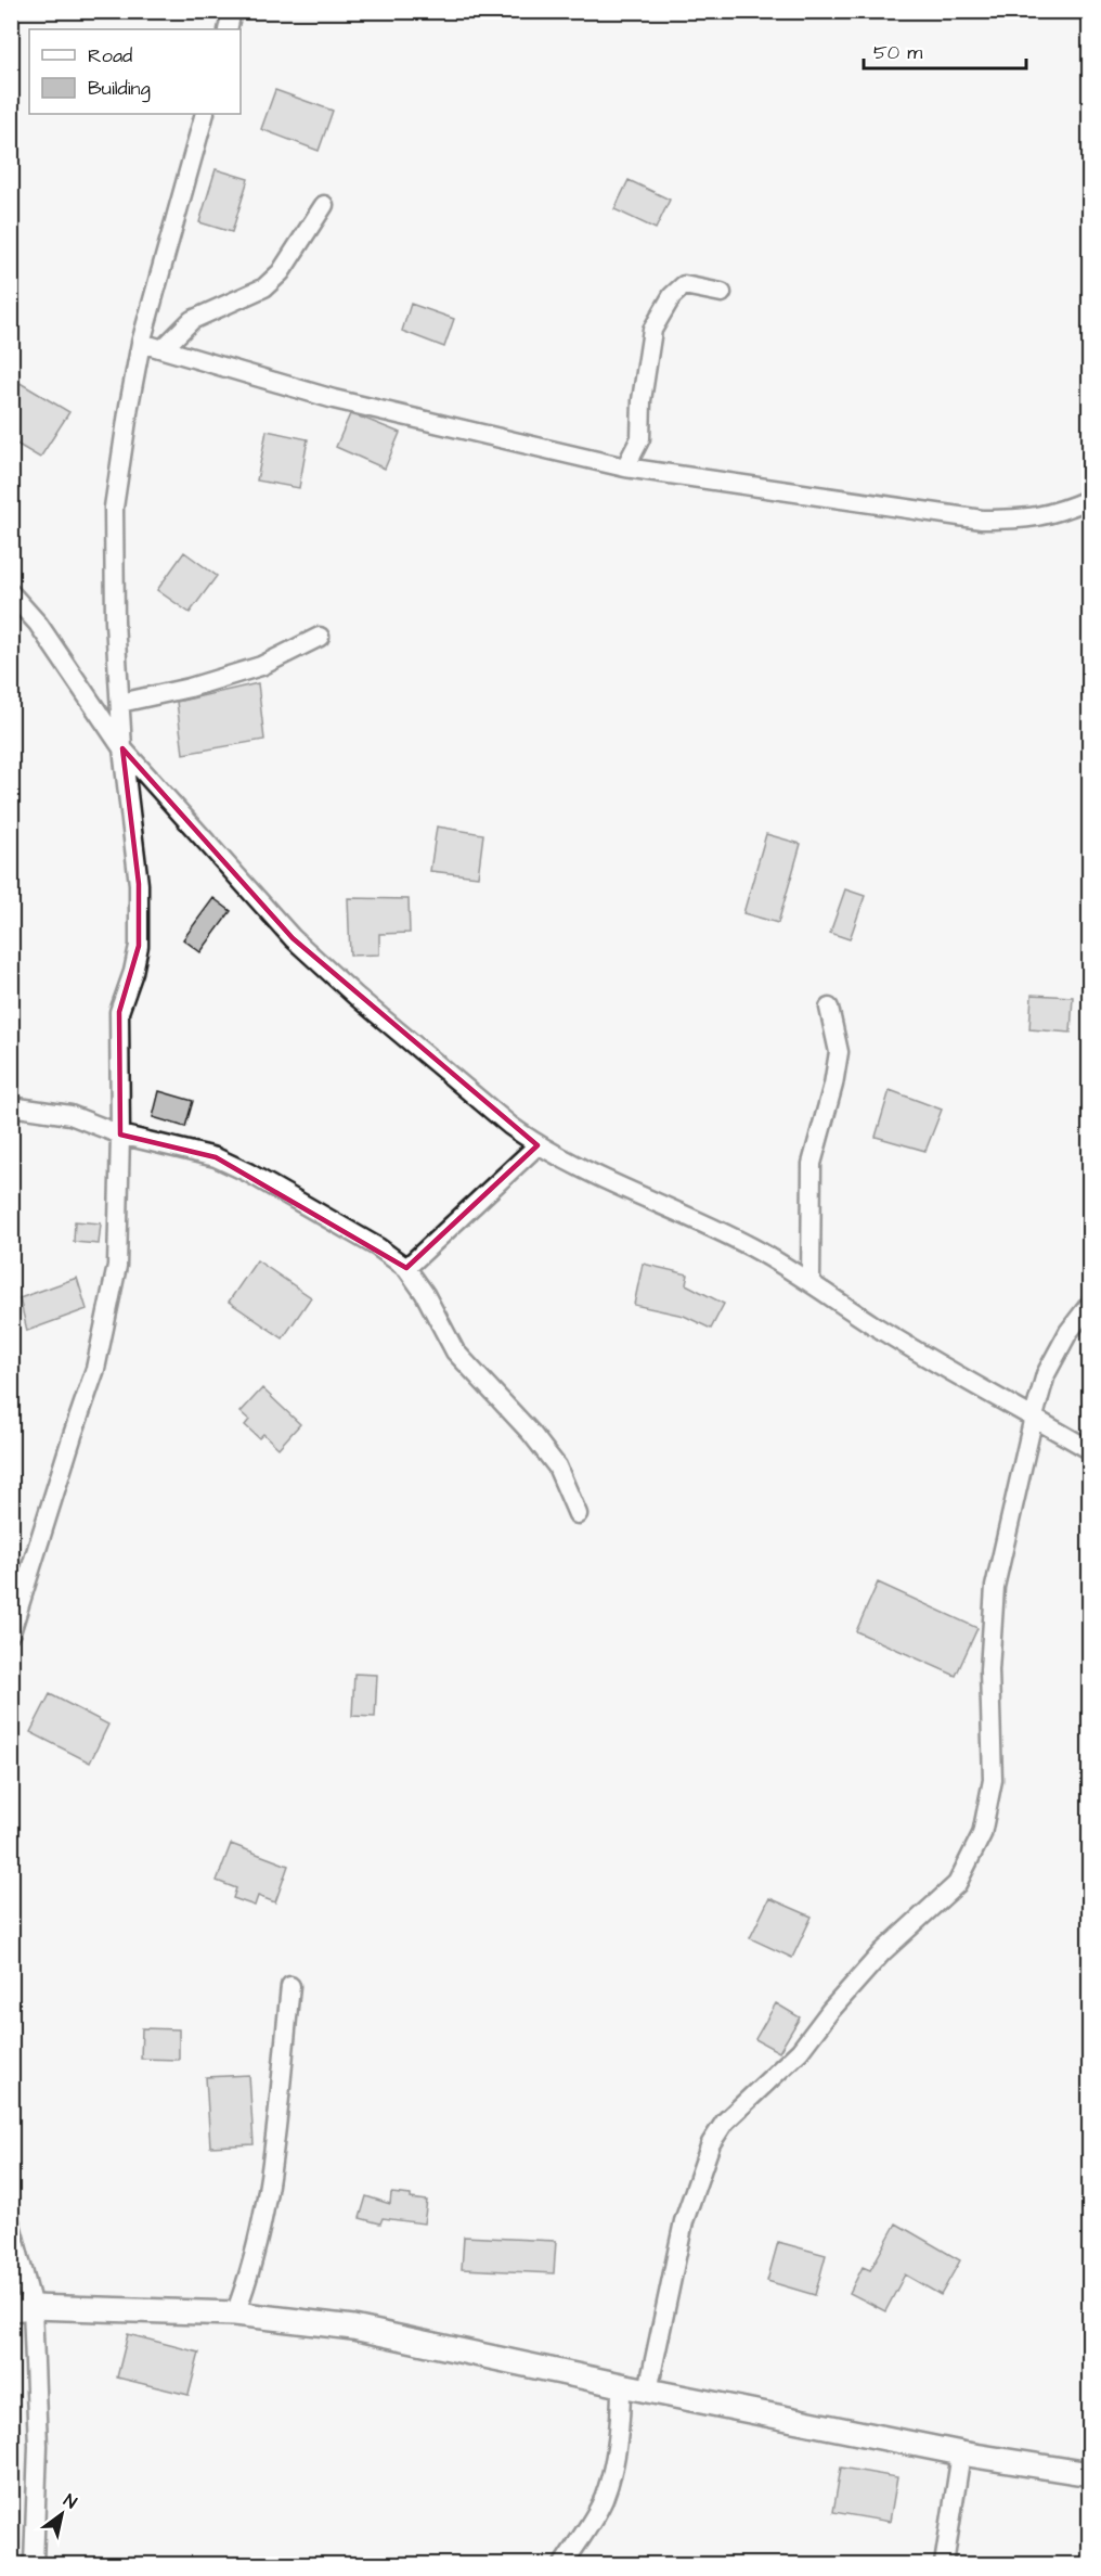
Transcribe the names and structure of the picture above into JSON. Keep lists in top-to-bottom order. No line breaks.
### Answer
{"legend":["Road","Building"],"scale_bar":"50 m","north":"top right"}
